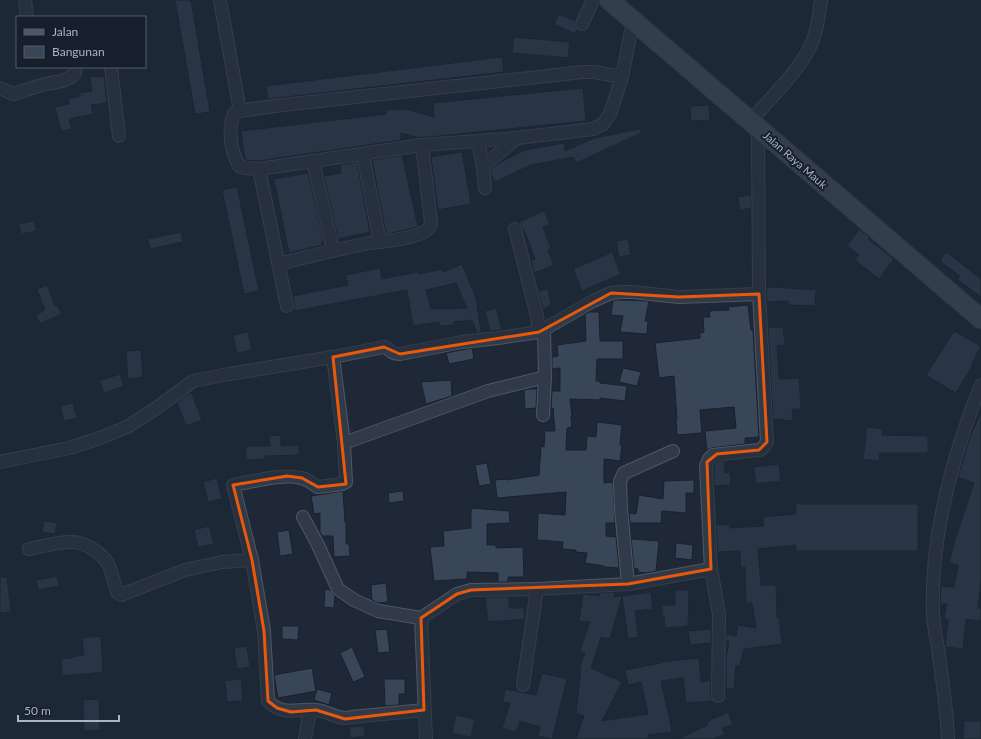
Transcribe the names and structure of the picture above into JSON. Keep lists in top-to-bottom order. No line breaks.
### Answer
{"streets":{"main road":["Jalan Raya Mauk"]},"legend":["Jalan","Bangunan"],"scale_bar":"50 m"}
